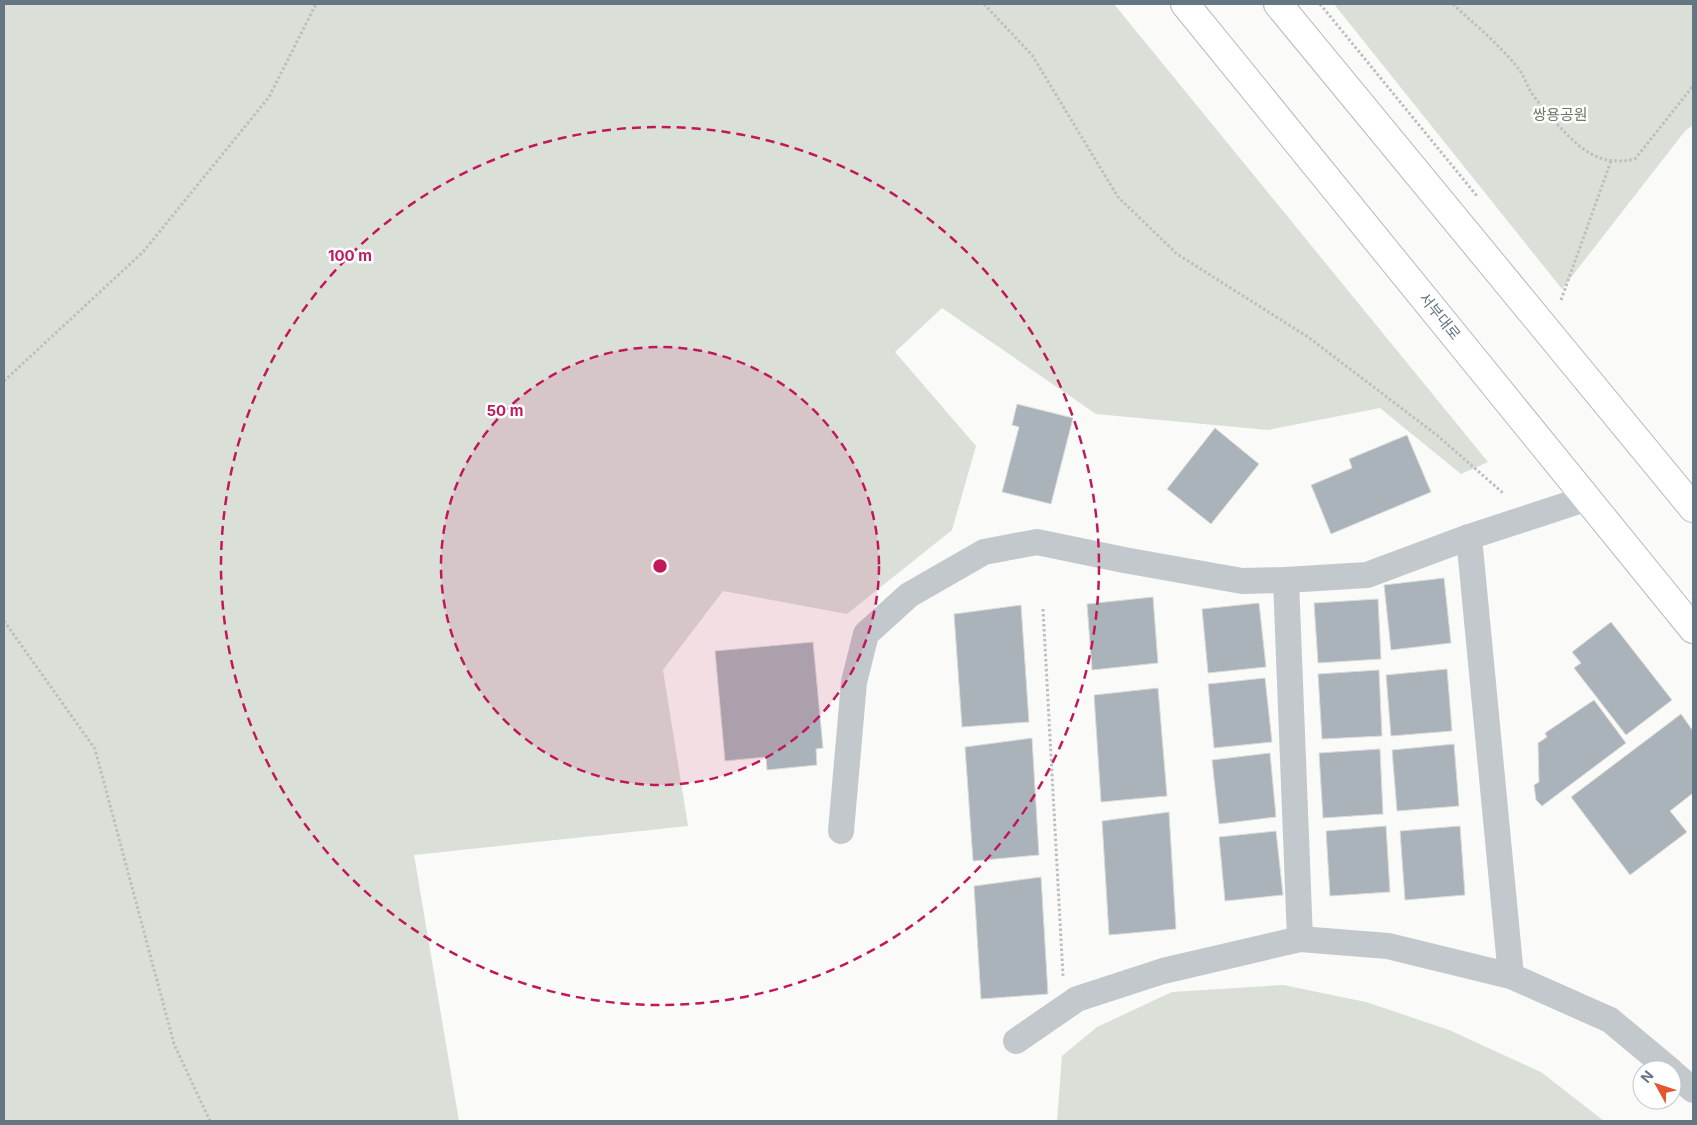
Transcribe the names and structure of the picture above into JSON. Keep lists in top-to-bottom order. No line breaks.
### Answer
{"streets":{"main road":["서부대로"]},"parks":["쌍용공원"],"north":"top left","rings":["100 m","50 m"]}
